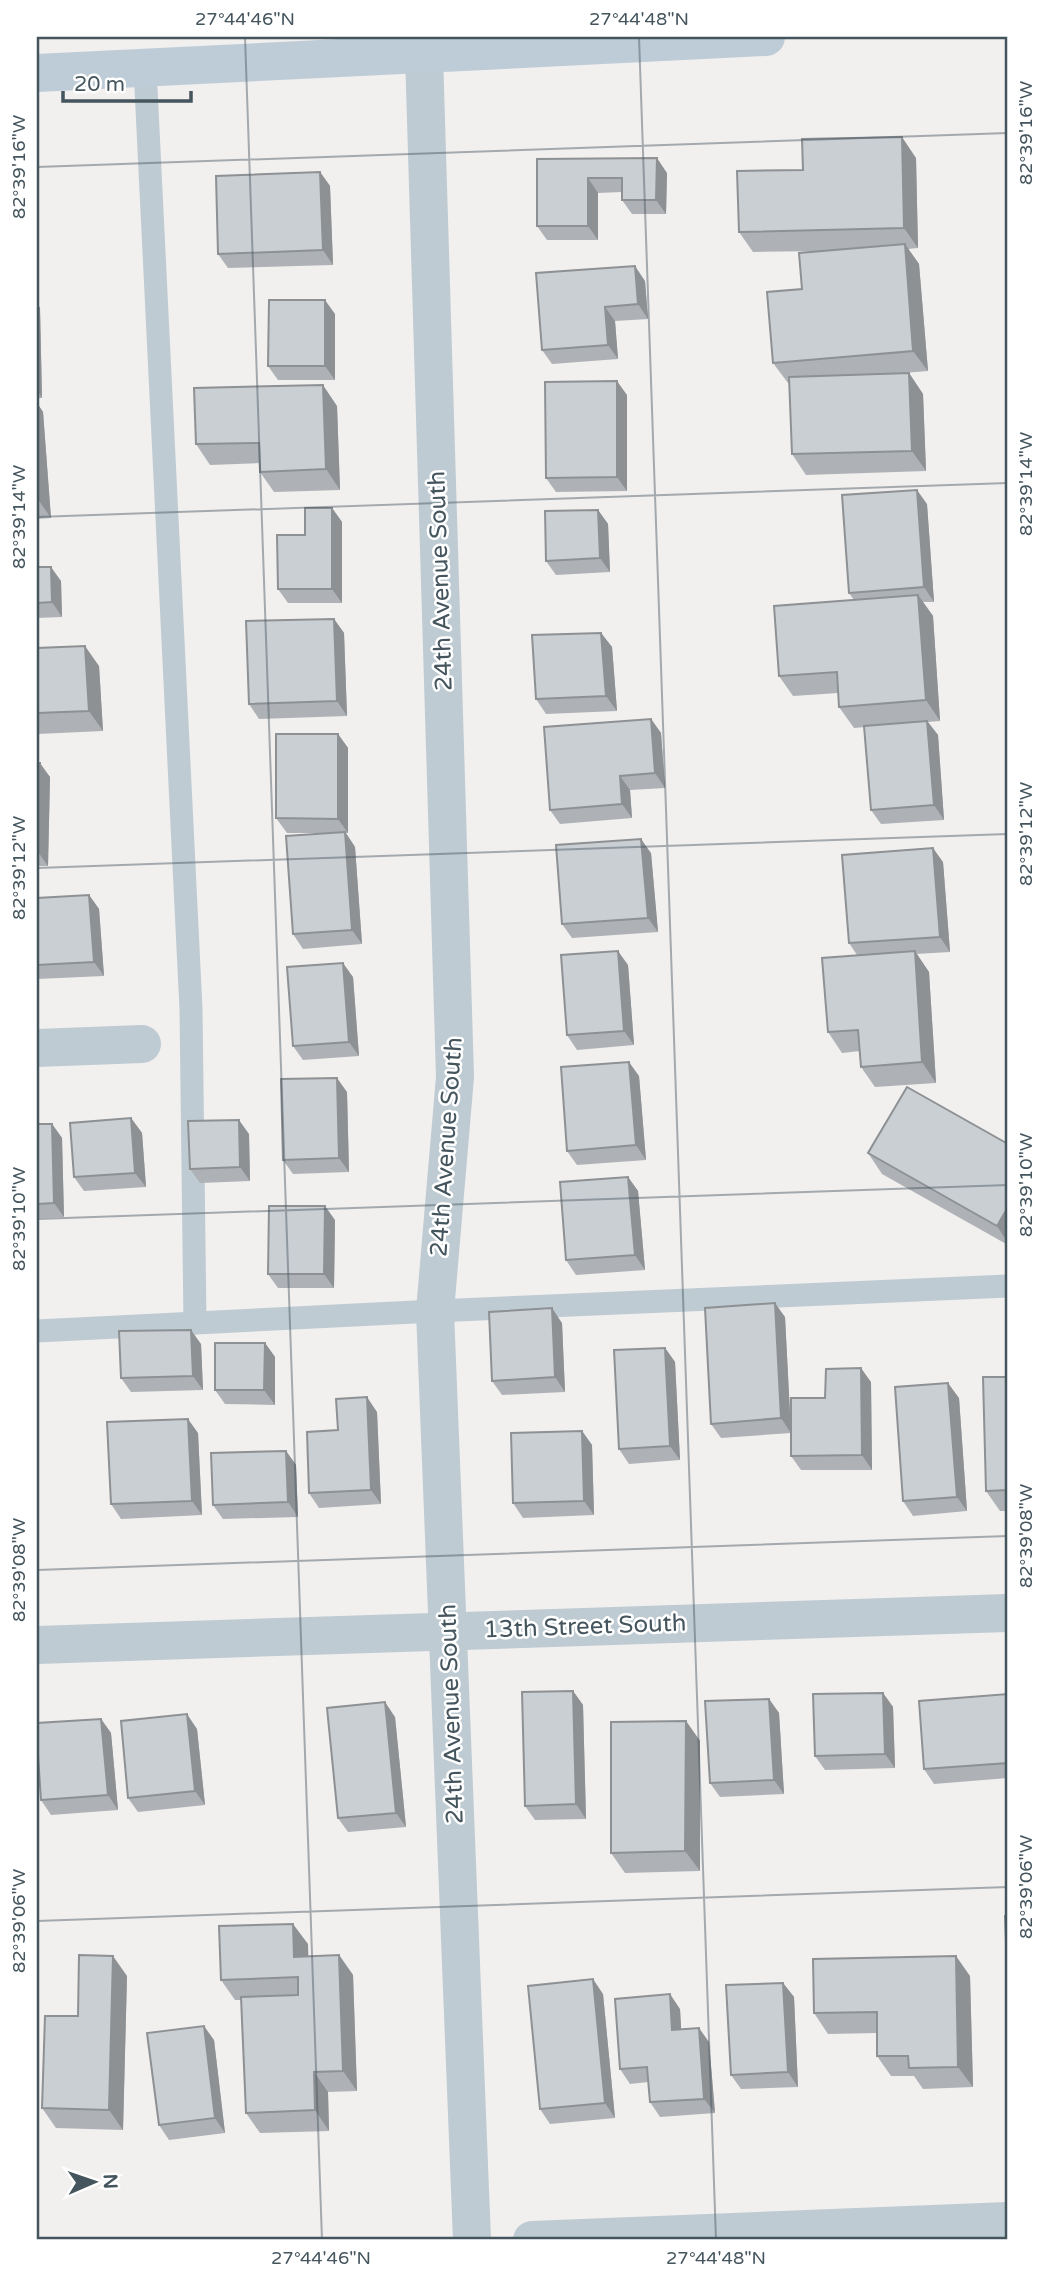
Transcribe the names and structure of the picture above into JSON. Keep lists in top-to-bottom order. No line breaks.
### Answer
{"streets":{"street":["24th Avenue South","13th Street South"]},"crossings":[["24th Avenue South","13th Street South"]],"scale_bar":"20 m","north":"right","coordinates":["27°44'46\"N","27°44'48\"N","82°39'16\"W","82°39'14\"W","82°39'12\"W","82°39'10\"W","82°39'08\"W","82°39'06\"W"]}
